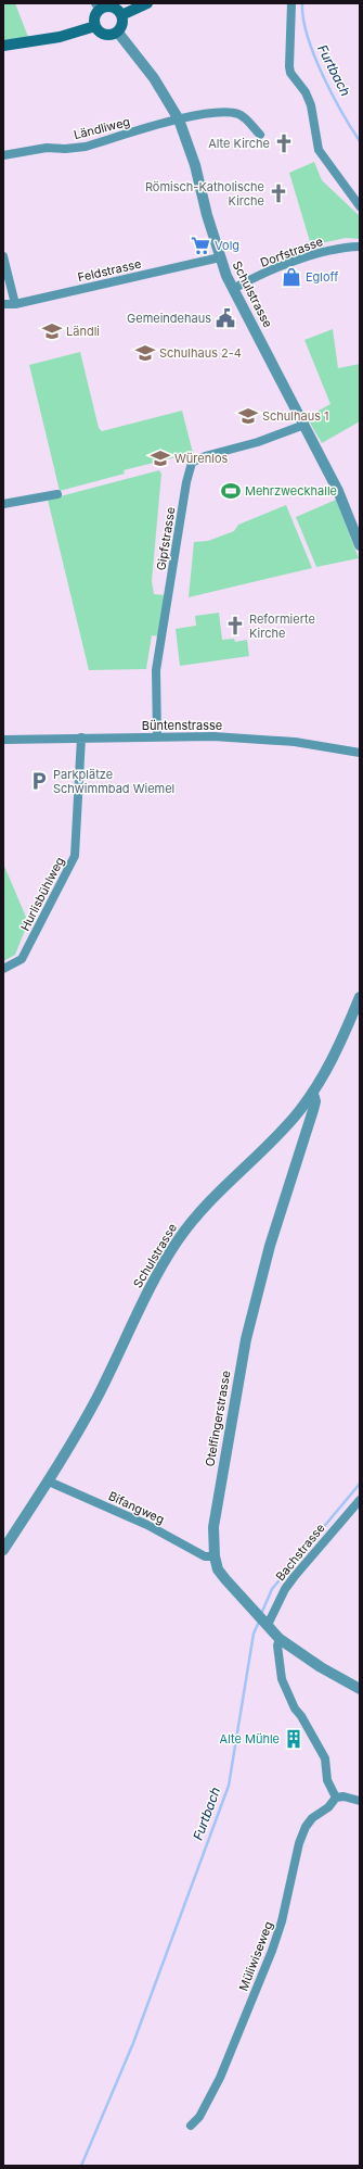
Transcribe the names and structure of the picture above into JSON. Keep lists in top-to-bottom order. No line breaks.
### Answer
{"streets":{"street":["Ländliweg","Dorfstrasse","Feldstrasse","Schulstrasse","Gipfstrasse","Büntenstrasse","Hurlisbühlweg","Otelfingerstrasse","Bifangweg","Bachstrasse","Müliwiseweg"]},"crossings":[["Ländliweg","Schulstrasse"],["Dorfstrasse","Schulstrasse"],["Feldstrasse","Schulstrasse"],["Schulstrasse","Gipfstrasse"],["Schulstrasse","Otelfingerstrasse"],["Schulstrasse","Bifangweg"],["Gipfstrasse","Büntenstrasse"],["Büntenstrasse","Hurlisbühlweg"],["Otelfingerstrasse","Bifangweg"],["Otelfingerstrasse","Bachstrasse"]],"water":["Furtbach"],"places":{"church":["Alte Kirche","Römisch-Katholische Kirche","Reformierte Kirche"],"supermarket":["Volg"],"shop":["Egloff"],"public building":["Gemeindehaus"],"school or university":["Ländli","Schulhaus 2-4","Schulhaus 1","Würenlos"],"sports":["Mehrzweckhalle"],"parking":["Parkplätze Schwimmbad Wiemel"],"building":["Alte Mühle"]}}
